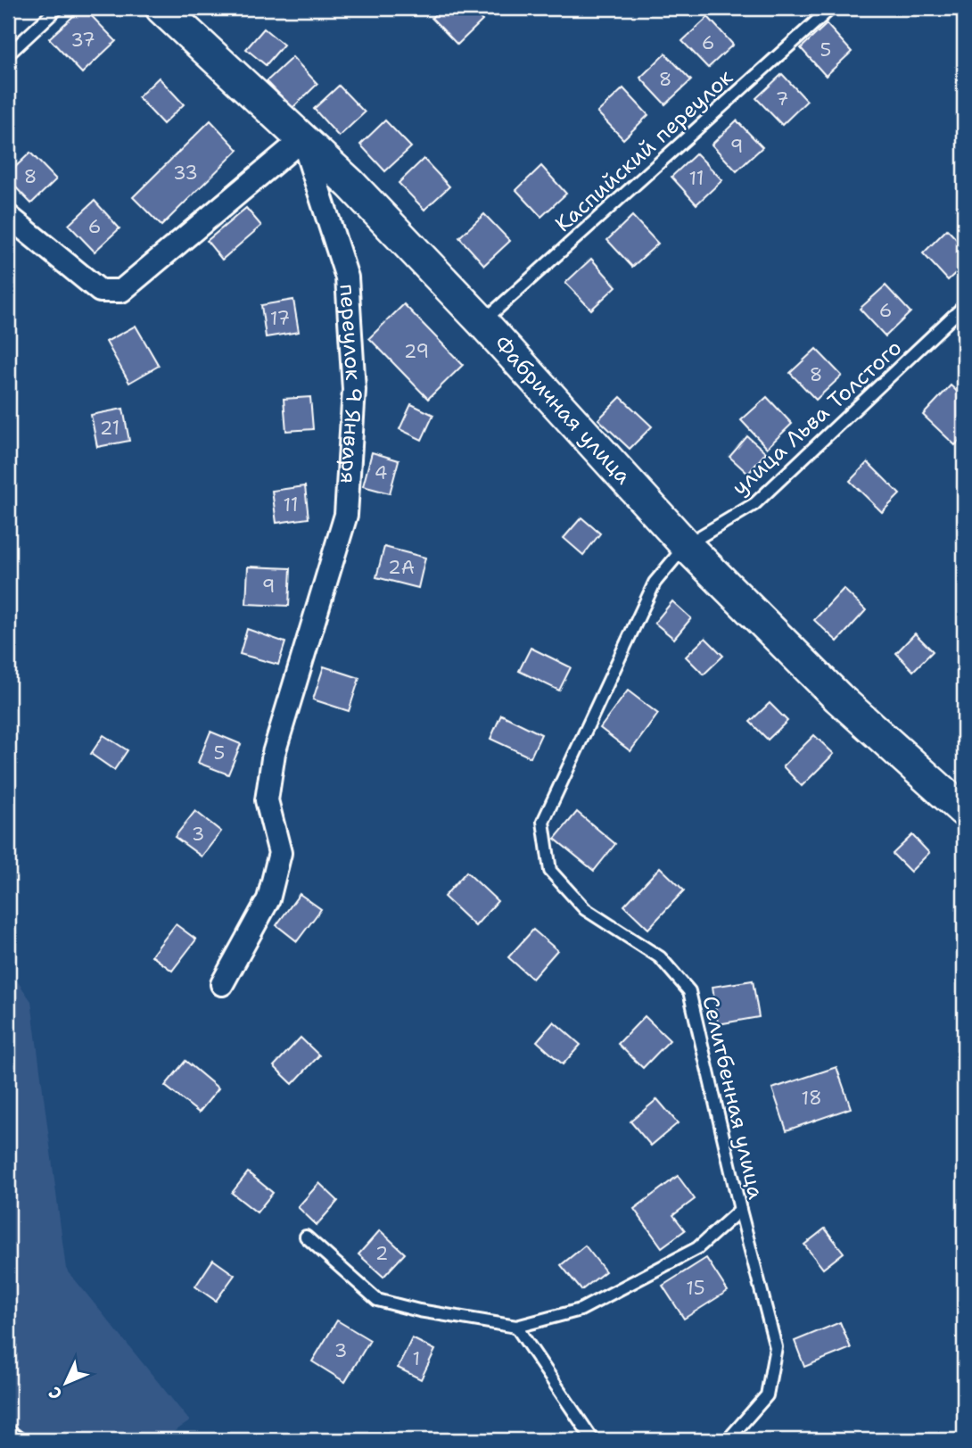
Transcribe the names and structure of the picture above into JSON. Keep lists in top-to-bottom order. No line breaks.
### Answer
{"streets":{"street":["переулок 9 Января","Фабричная улица"],"lane":["Каспийский переулок","улица Льва Толстого","Селитбенная улица"]},"crossings":[["Каспийский переулок","Фабричная улица"],["переулок 9 Января","Фабричная улица"],["Фабричная улица","улица Льва Толстого"],["Фабричная улица","Селитбенная улица"],["улица Льва Толстого","Селитбенная улица"]],"house_numbers":["37","6","5","8","7","9","33","8","11","6","6","17","29","8","21","4","11","2А","9","5","3","18","2","15","3","1"],"north":"bottom left"}
